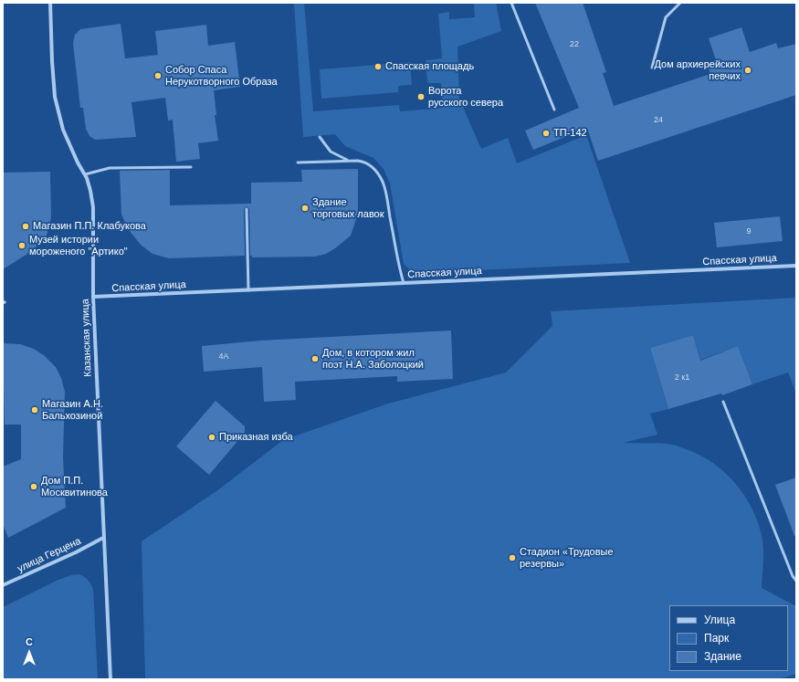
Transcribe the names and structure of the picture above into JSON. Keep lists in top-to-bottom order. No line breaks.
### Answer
{"streets":{"street":["Спасская улица","Казанская улица","улица Герцена"]},"crossings":[["Спасская улица","Казанская улица"],["Казанская улица","улица Герцена"]],"places":["Спасская площадь","Дом архиерейских певчих","Собор Спаса Нерукотворного Образа","Ворота русского севера","ТП-142","Здание торговых лавок","Магазин П.П. Клабукова","Музей истории мороженого \"Артико\"","Дом, в котором жил поэт Н.А. Заболоцкий","Магазин А.Н. Бальхозиной","Приказная изба","Дом П.П. Москвитинова","Стадион «Трудовые резервы»"],"house_numbers":["22","24","9","4А","2 к1"],"legend":["Улица","Парк","Здание"],"north":"top"}
